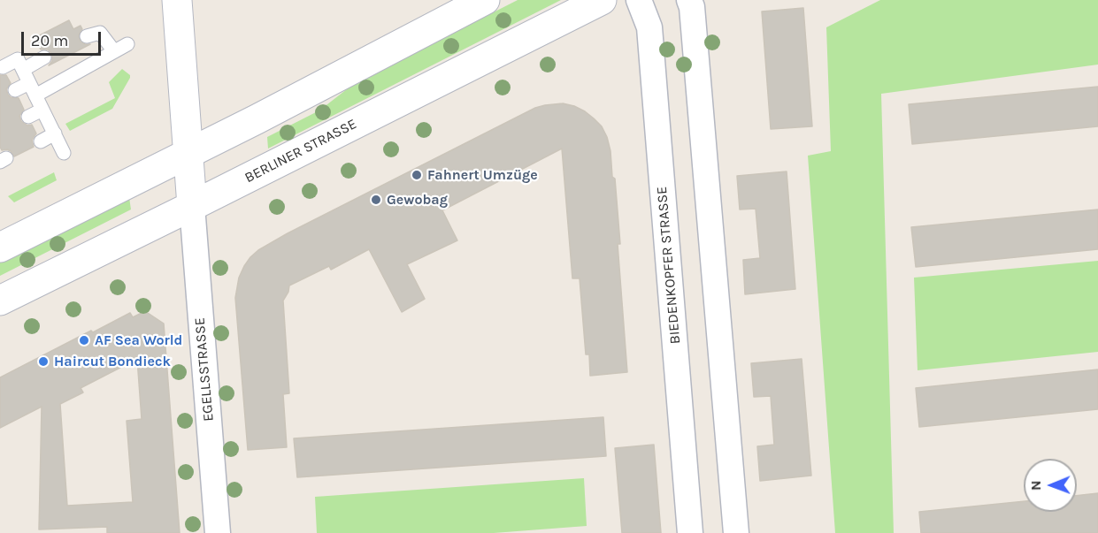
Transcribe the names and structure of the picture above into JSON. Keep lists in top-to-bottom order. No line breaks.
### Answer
{"streets":{"main road":["BERLINER STRASSE"],"street":["BIEDENKOPFER STRASSE","EGELLSSTRASSE"]},"crossings":[["BERLINER STRASSE","EGELLSSTRASSE"]],"places":["Fahnert Umzüge","Gewobag","AF Sea World","Haircut Bondieck"],"scale_bar":"20 m","north":"left"}
